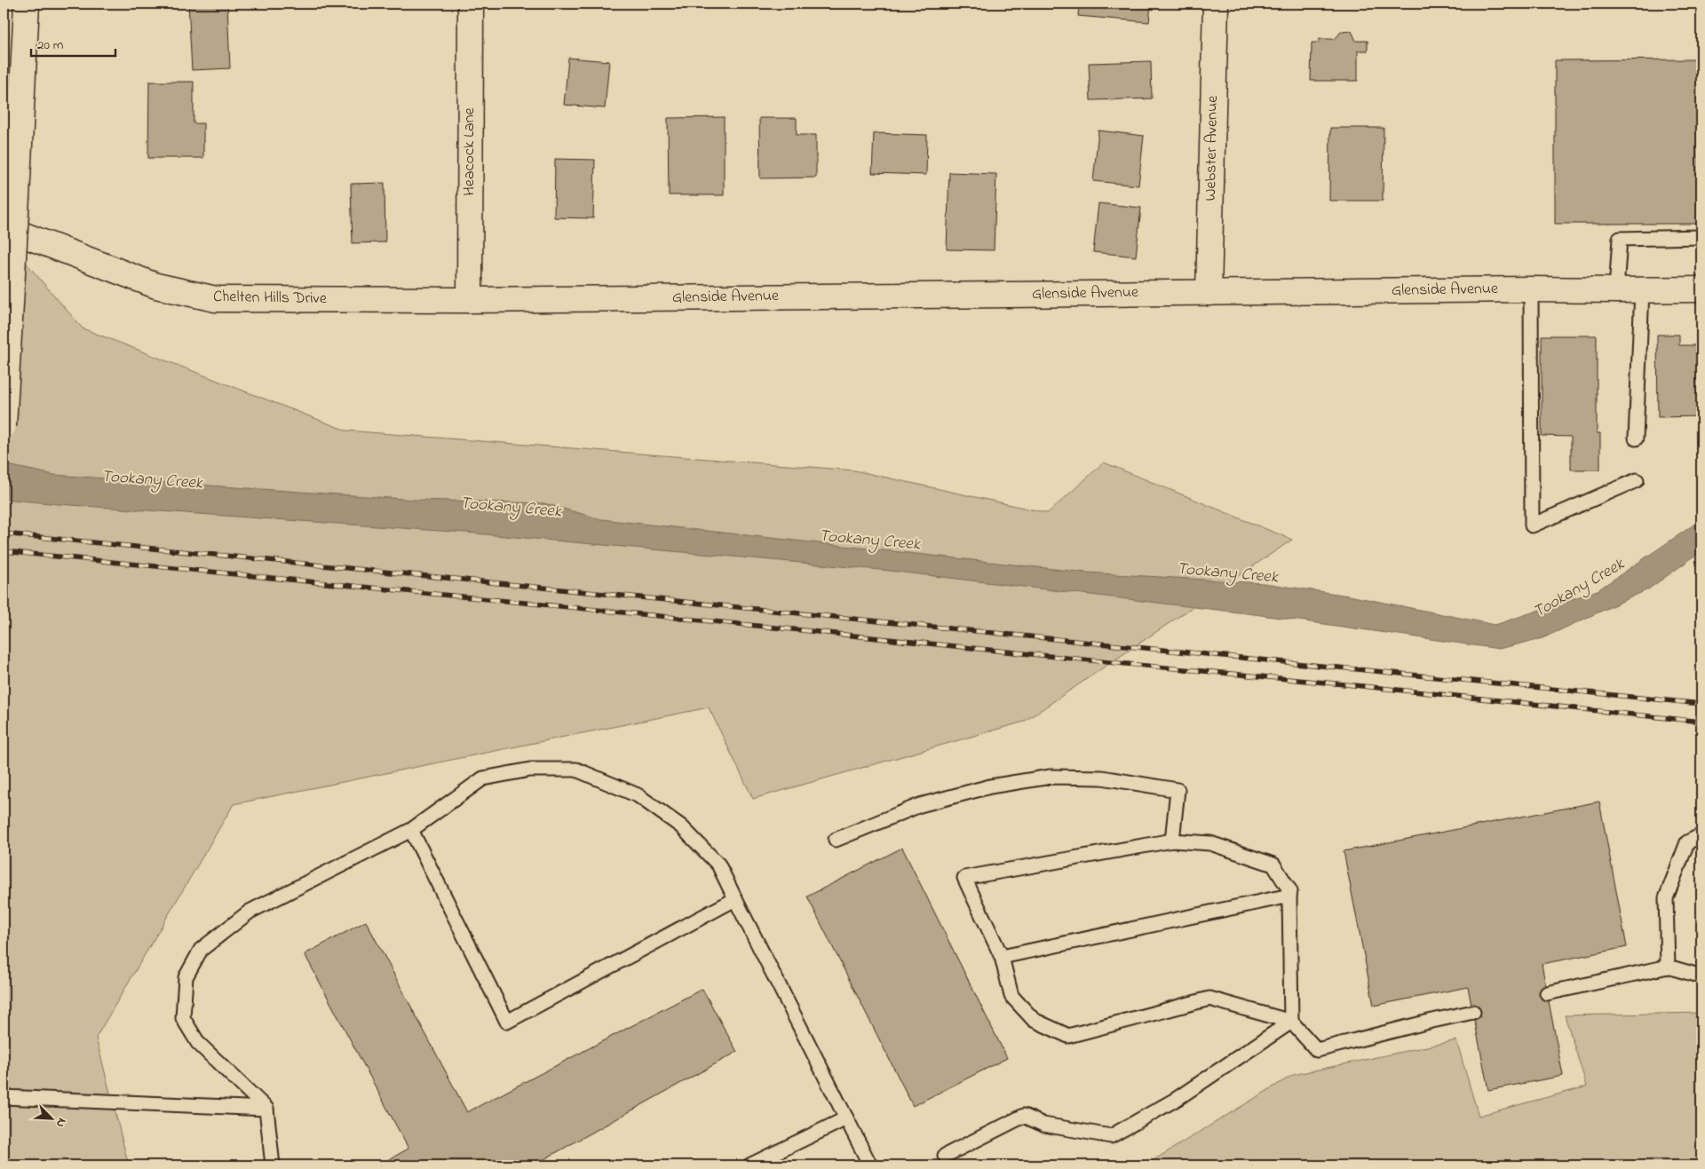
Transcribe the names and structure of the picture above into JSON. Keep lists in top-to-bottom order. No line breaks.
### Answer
{"streets":{"street":["Webster Avenue","Heacock Lane","Glenside Avenue","Chelten Hills Drive"]},"crossings":[["Webster Avenue","Glenside Avenue"],["Heacock Lane","Glenside Avenue"],["Heacock Lane","Chelten Hills Drive"],["Glenside Avenue","Chelten Hills Drive"]],"water":["Tookany Creek"],"scale_bar":"20 m","north":"bottom right"}
